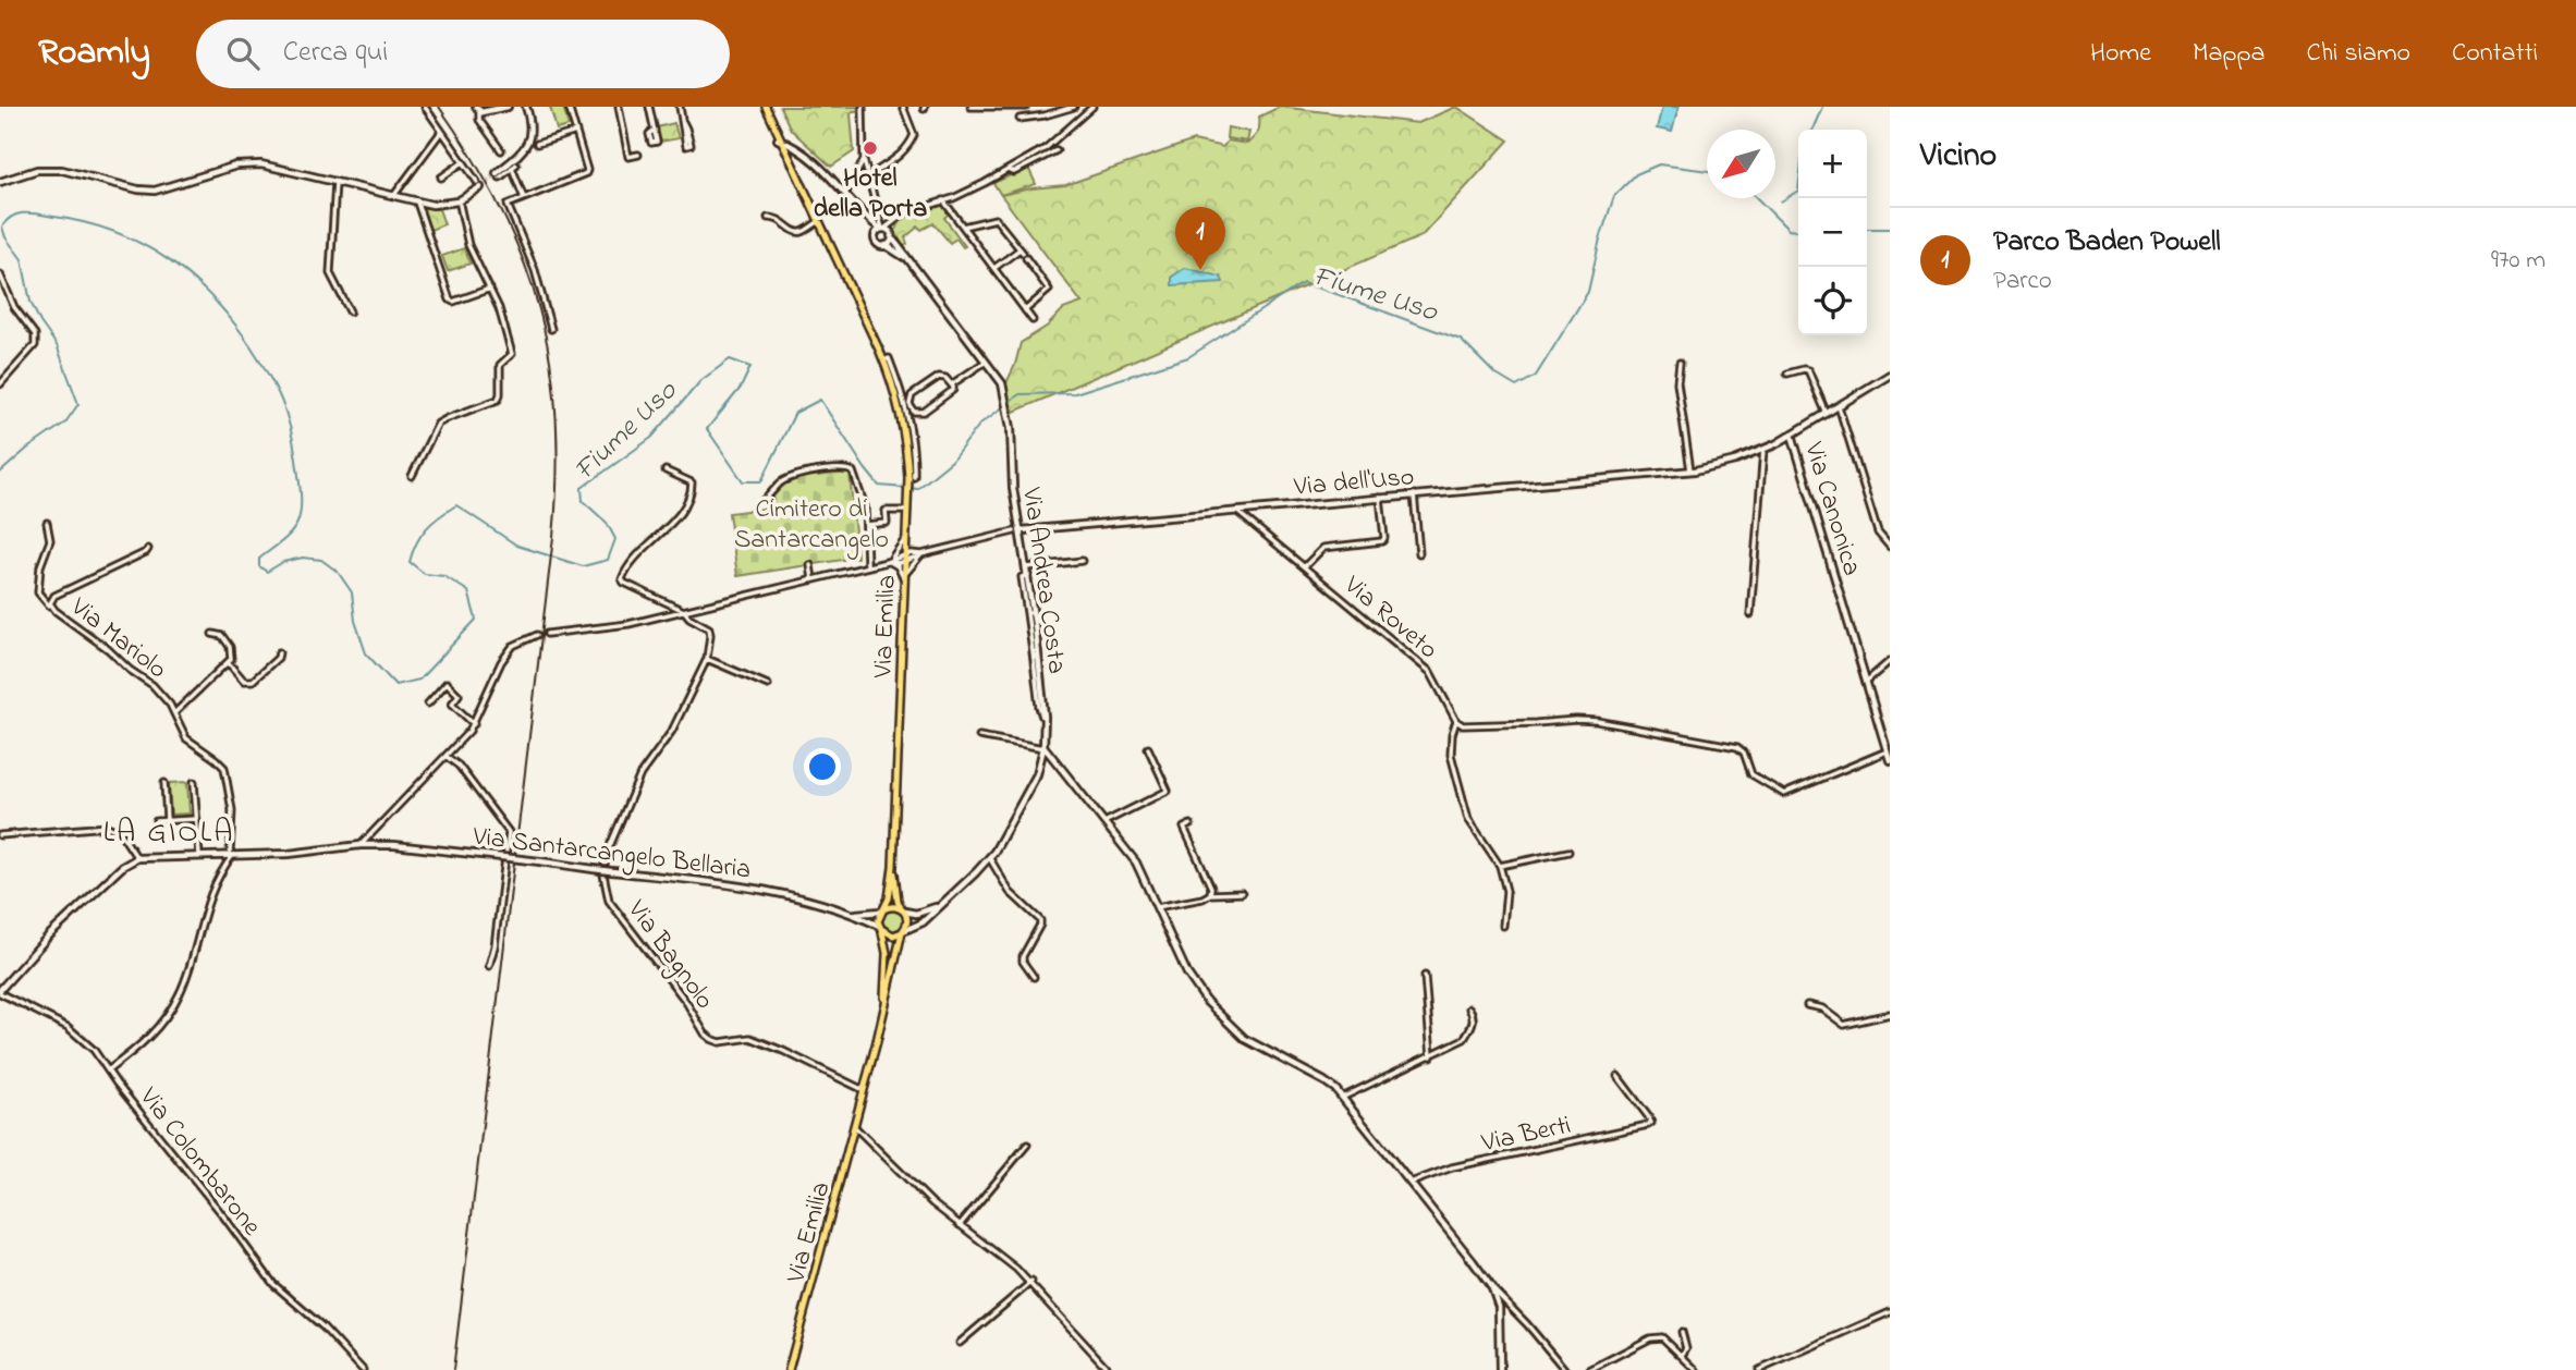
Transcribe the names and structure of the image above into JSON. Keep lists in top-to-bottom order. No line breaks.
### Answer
{"streets":{"main road":["Via Emilia"],"street":["Via dell'Uso","Via Canonica","Via Andrea Costa","Via Roveto","Via Mariolo","Via Santarcangelo Bellaria","Via Bagnolo","Via Berti","Via Colombarone"]},"crossings":[["Via dell'Uso","Via Canonica"],["Via dell'Uso","Via Andrea Costa"],["Via dell'Uso","Via Roveto"],["Via Andrea Costa","Via Emilia"],["Via Andrea Costa","Via Santarcangelo Bellaria"],["Via Emilia","Via Santarcangelo Bellaria"],["Via Emilia","Via Bagnolo"],["Via Mariolo","Via Santarcangelo Bellaria"]],"districts":["LA GIOLA"],"water":["Fiume Uso"],"parks":["Cimitero di Santarcangelo"],"places":["Hotel della Porta"],"north":"bottom left","page":{"header":"Roamly","search":"Cerca qui","nav":["Home","Mappa","Chi siamo","Contatti"],"heading":"Vicino","map_buttons":["+","−"],"list":[{"mark":"1","name":"Parco Baden Powell","note":"Parco","value":"970 m"}],"pins":"1"}}
